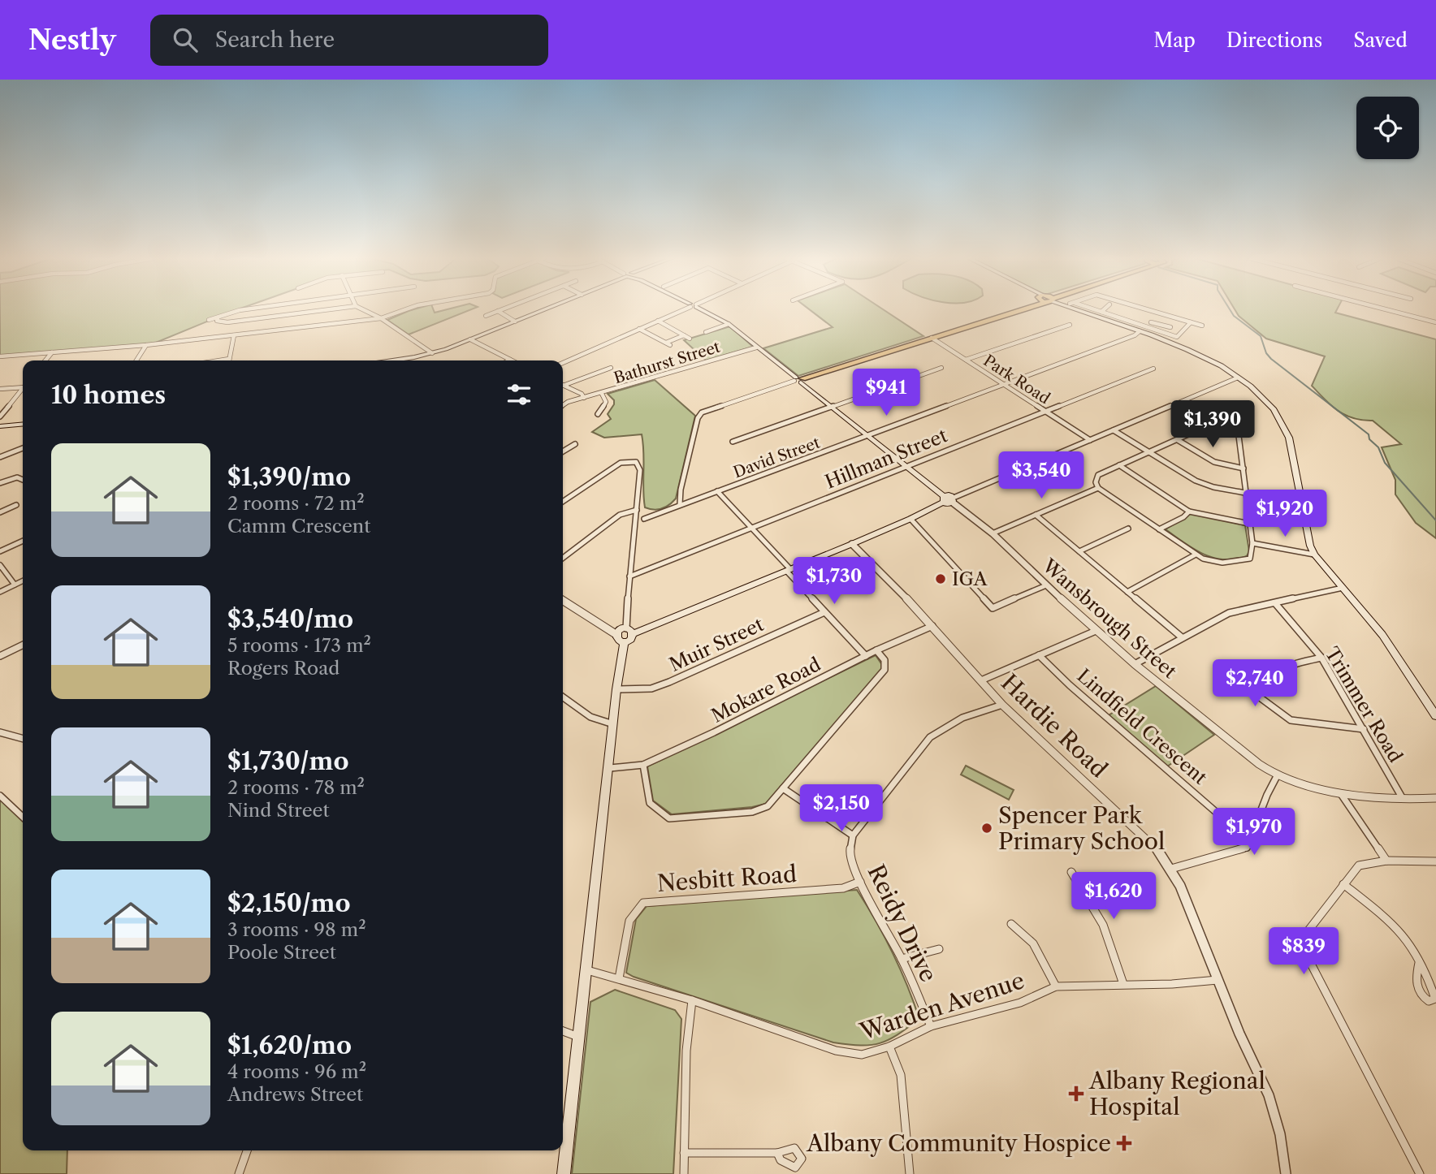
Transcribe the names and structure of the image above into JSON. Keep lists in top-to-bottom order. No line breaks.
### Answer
{"streets":{"street":["Bathurst Street","Park Road","David Street","Hillman Street","Wansbrough Street","Muir Street","Mokare Road","Trimmer Road","Hardie Road","Lindfield Crescent","Nesbitt Road","Reidy Drive","Warden Avenue"]},"crossings":[["Park Road","David Street"],["Park Road","Hillman Street"],["Wansbrough Street","Trimmer Road"],["Mokare Road","Hardie Road"],["Hardie Road","Warden Avenue"],["Nesbitt Road","Reidy Drive"],["Nesbitt Road","Warden Avenue"],["Reidy Drive","Warden Avenue"]],"places":{"other":["IGA","Spencer Park Primary School"],"health":["Albany Regional Hospital","Albany Community Hospice"]},"page":{"header":"Nestly","search":"Search here","nav":["Map","Directions","Saved"],"heading":"10 homes","price":["$941","$1,390","$3,540","$1,920","$1,730","$2,740","$2,150","$1,970","$1,620","$839"],"list":[{"name":"$1,390/mo","note":"2 rooms · 72 m² · Camm Crescent"},{"name":"$3,540/mo","note":"5 rooms · 173 m² · Rogers Road"},{"name":"$1,730/mo","note":"2 rooms · 78 m² · Nind Street"},{"name":"$2,150/mo","note":"3 rooms · 98 m² · Poole Street"},{"name":"$1,620/mo","note":"4 rooms · 96 m² · Andrews Street"}]}}
